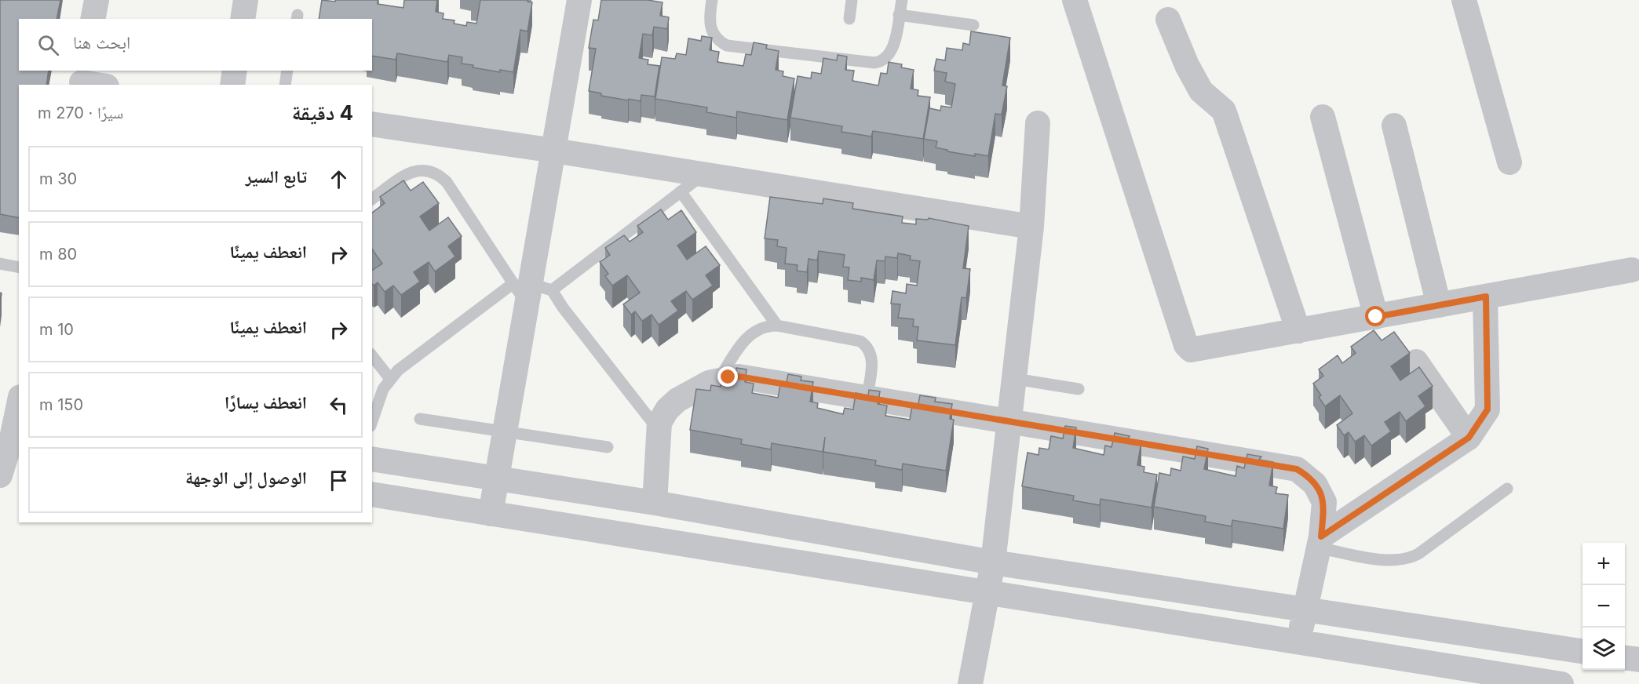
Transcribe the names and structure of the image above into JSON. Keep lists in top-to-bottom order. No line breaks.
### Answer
{"page":{"search":"ابحث هنا","heading":["4 دقيقة","سيرًا · 270 m"],"list":[["تابع السير","30 m"],["انعطف يمينًا","80 m"],["انعطف يمينًا","10 m"],["انعطف يسارًا","150 m"],"الوصول إلى الوجهة"],"map_buttons":["+","−"]}}
